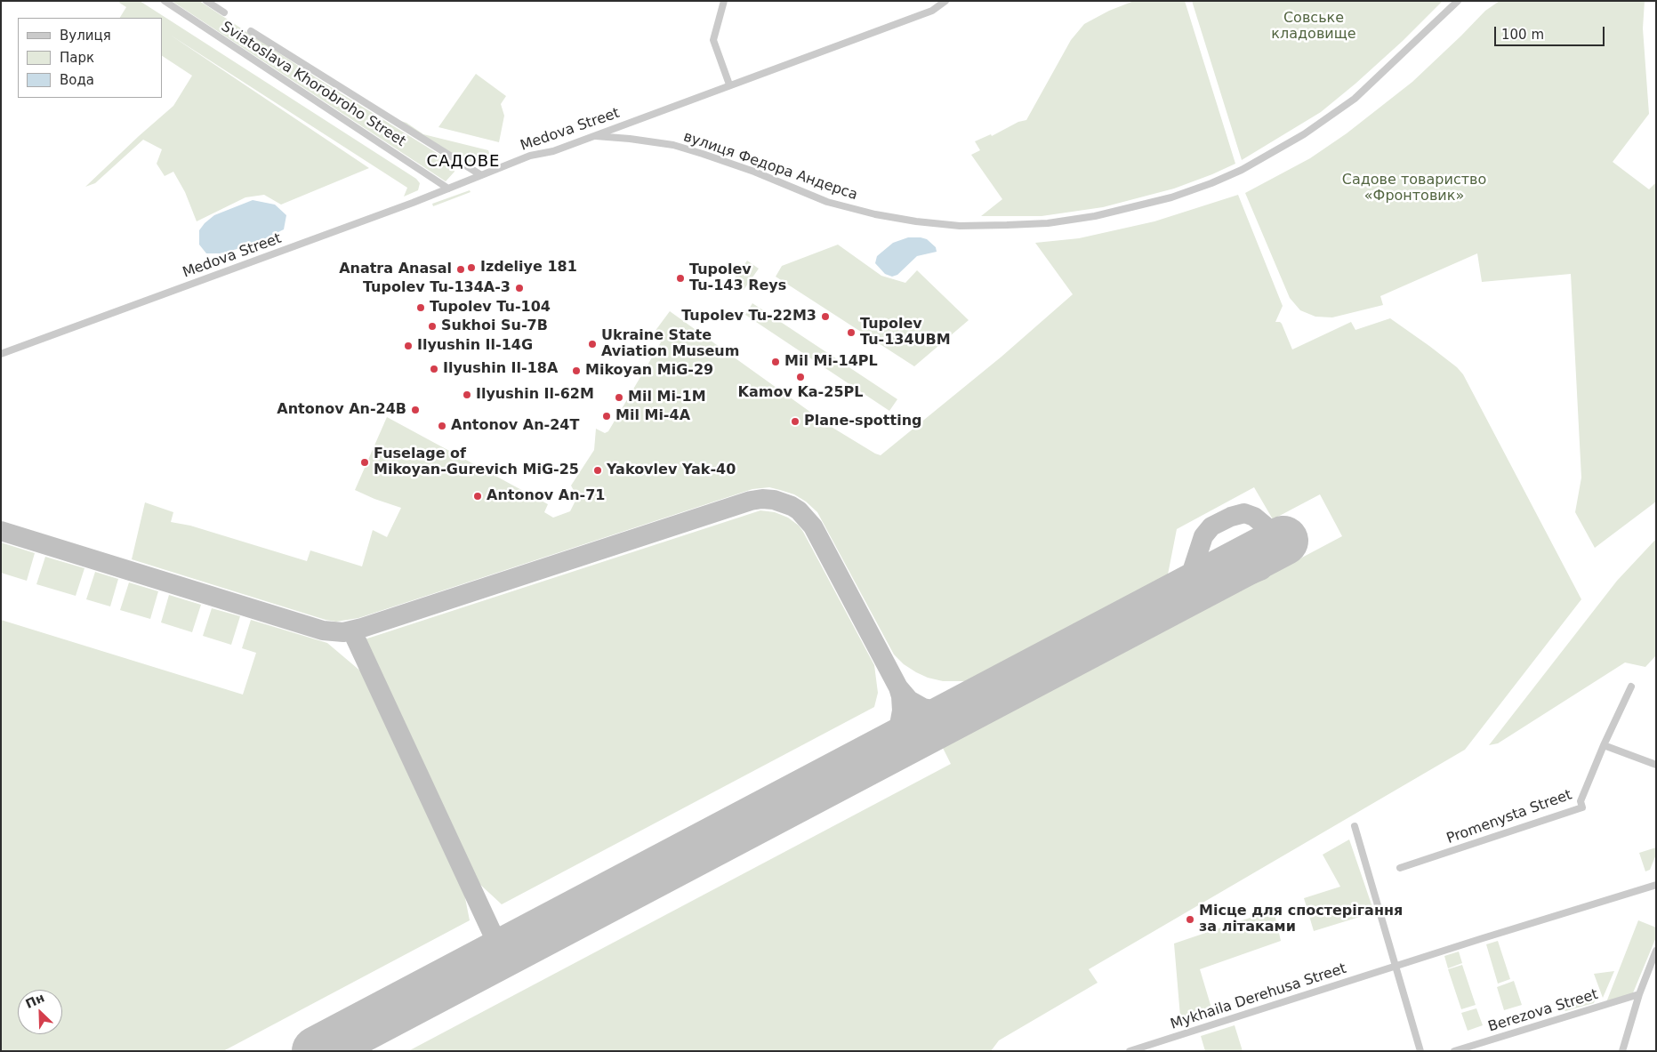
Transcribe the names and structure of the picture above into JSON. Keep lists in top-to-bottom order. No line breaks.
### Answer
{"streets":{"street":["Sviatoslava Khorobroho Street","Medova Street","вулиця Федора Андерса","Promenysta Street","Mykhaila Derehusa Street","Berezova Street"]},"crossings":[["Sviatoslava Khorobroho Street","Medova Street"],["Medova Street","вулиця Федора Андерса"]],"districts":["САДОВЕ"],"parks":["Совське кладовище","Садове товариство «Фронтовик»"],"places":["Izdeliye 181","Anatra Anasal","Tupolev Tu-143 Reys","Tupolev Tu-134A-3","Tupolev Tu-104","Tupolev Tu-22M3","Sukhoi Su-7B","Tupolev Tu-134UBM","Ukraine State Aviation Museum","Ilyushin Il-14G","Mil Mi-14PL","Ilyushin Il-18A","Mikoyan MiG-29","Kamov Ka-25PL","Ilyushin Il-62M","Mil Mi-1M","Antonov An-24B","Mil Mi-4A","Plane-spotting","Antonov An-24T","Fuselage of Mikoyan-Gurevich MiG-25","Yakovlev Yak-40","Antonov An-71","Місце для спостерігання за літаками"],"legend":["Вулиця","Парк","Вода"],"scale_bar":"100 m","north":"top left"}
